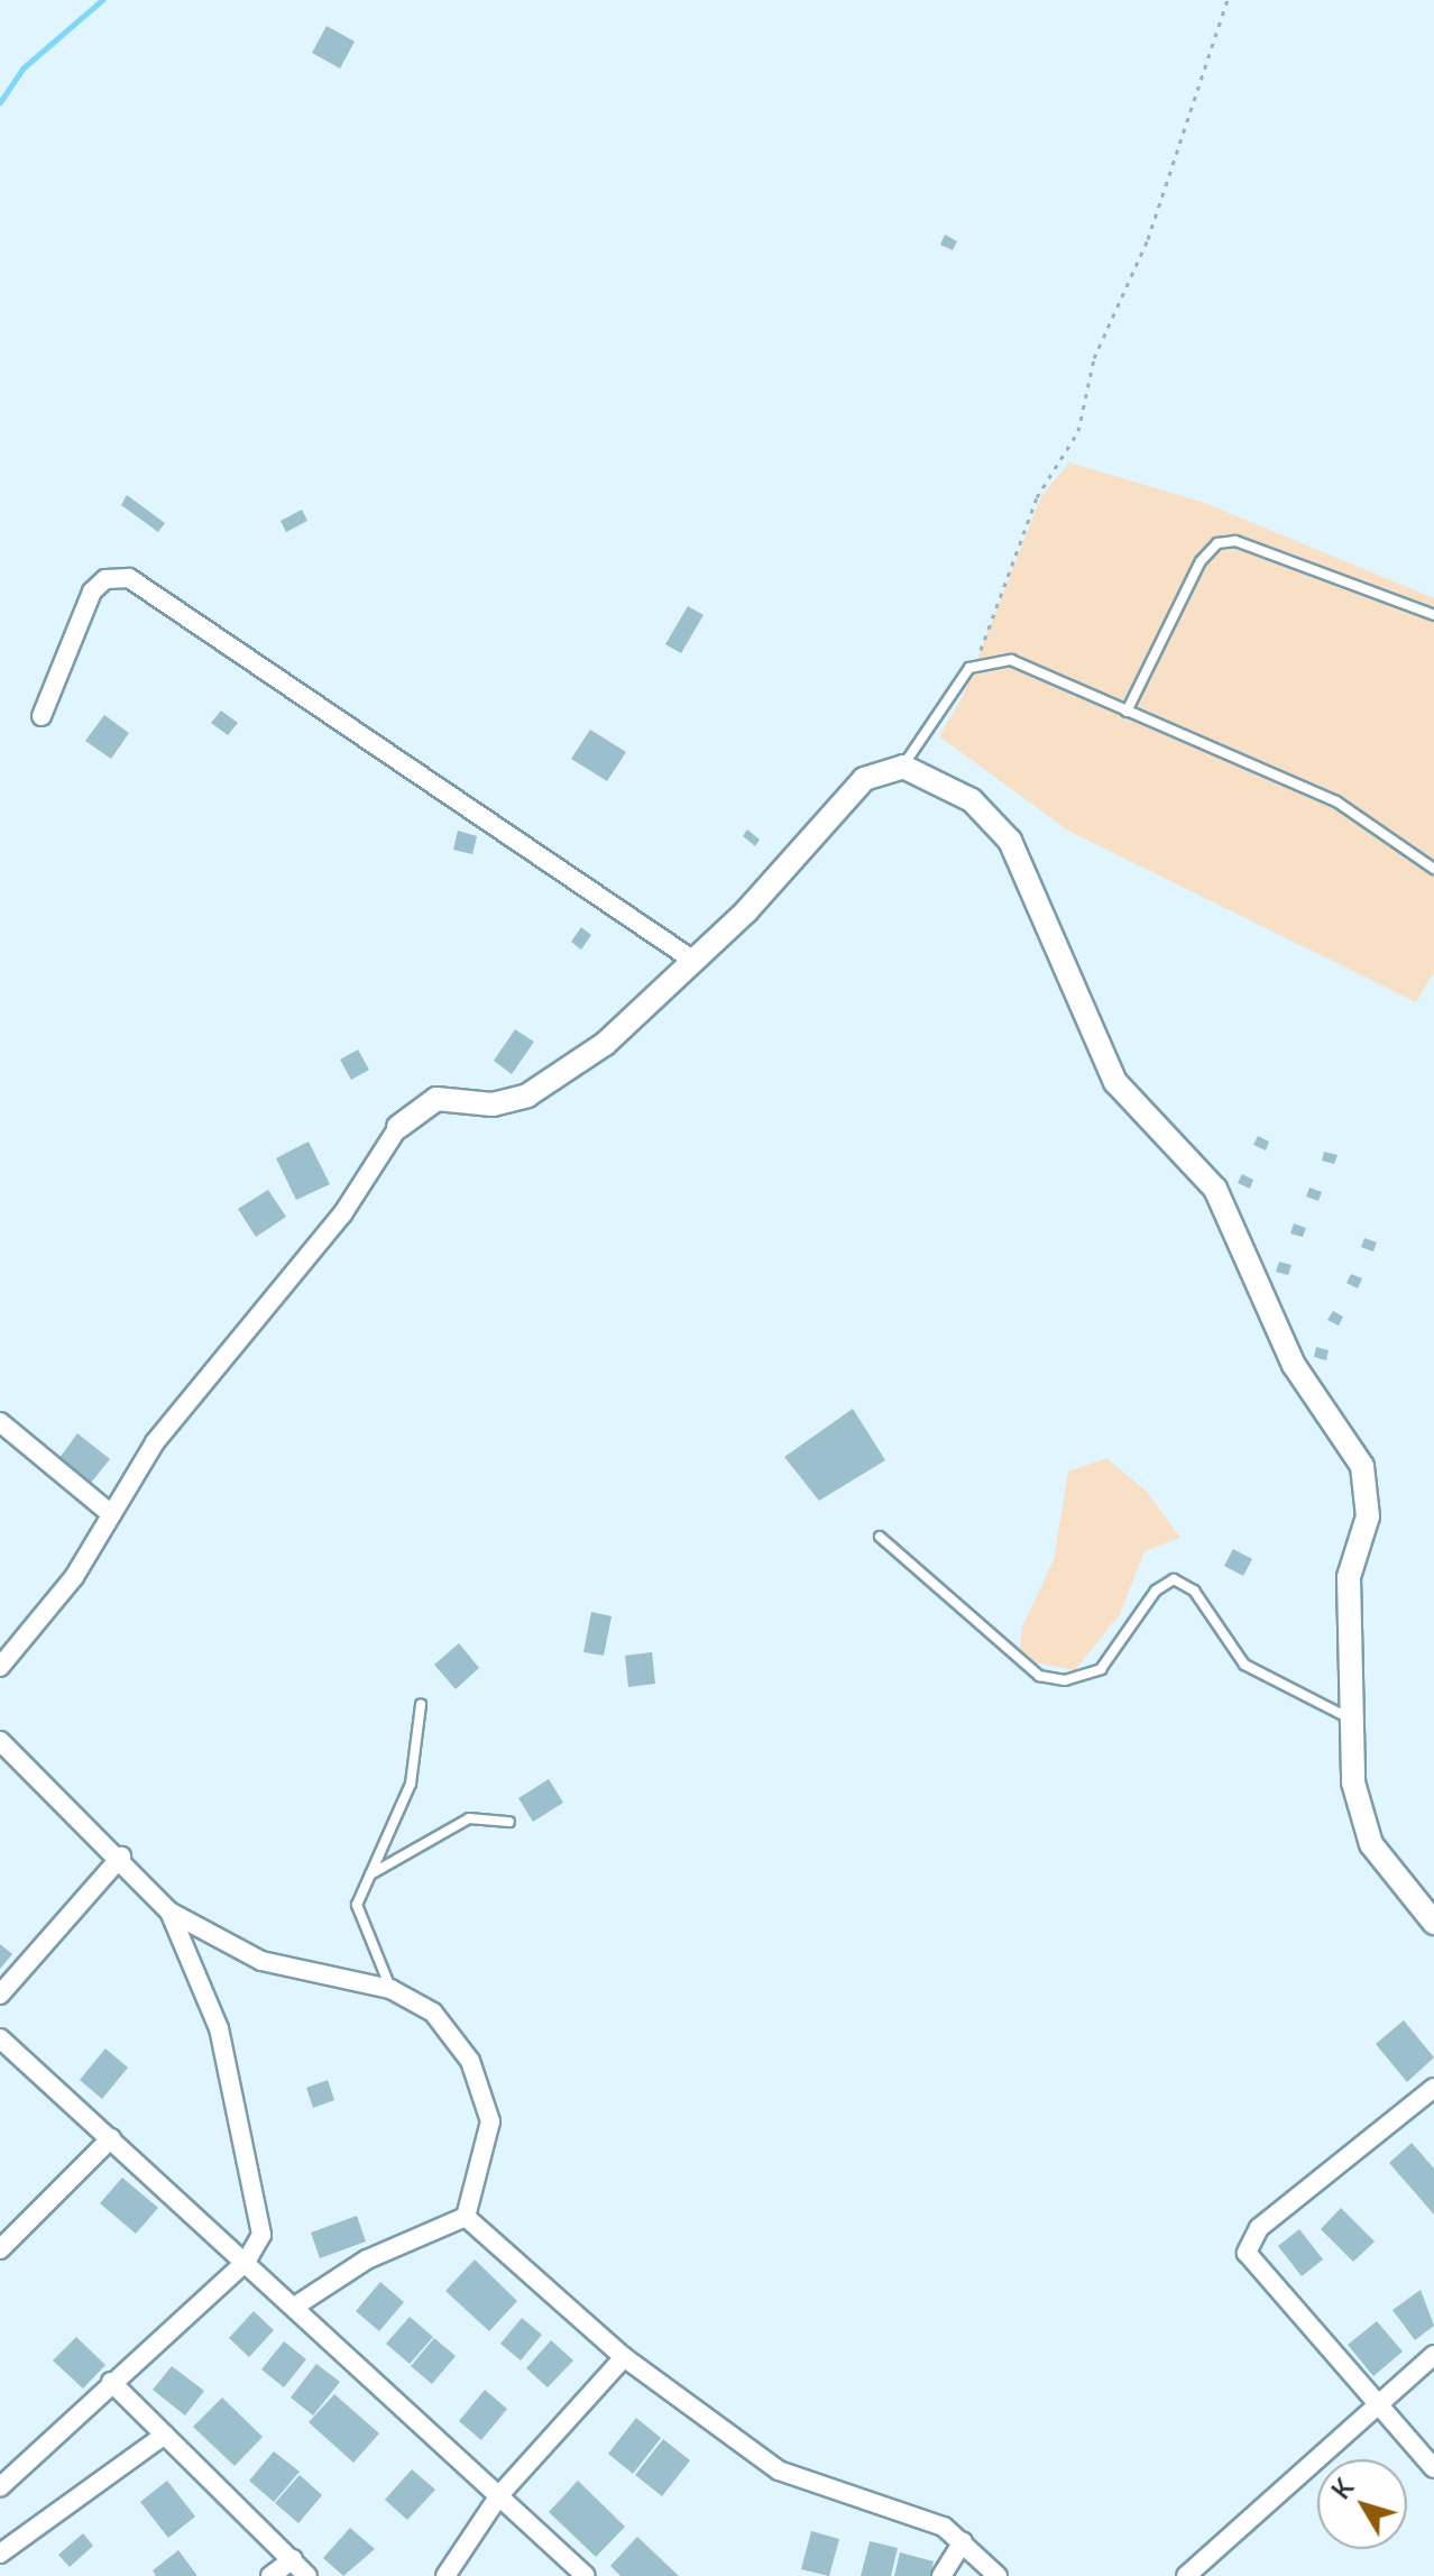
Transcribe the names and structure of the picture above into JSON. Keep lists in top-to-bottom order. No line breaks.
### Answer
{"north":"top left"}
